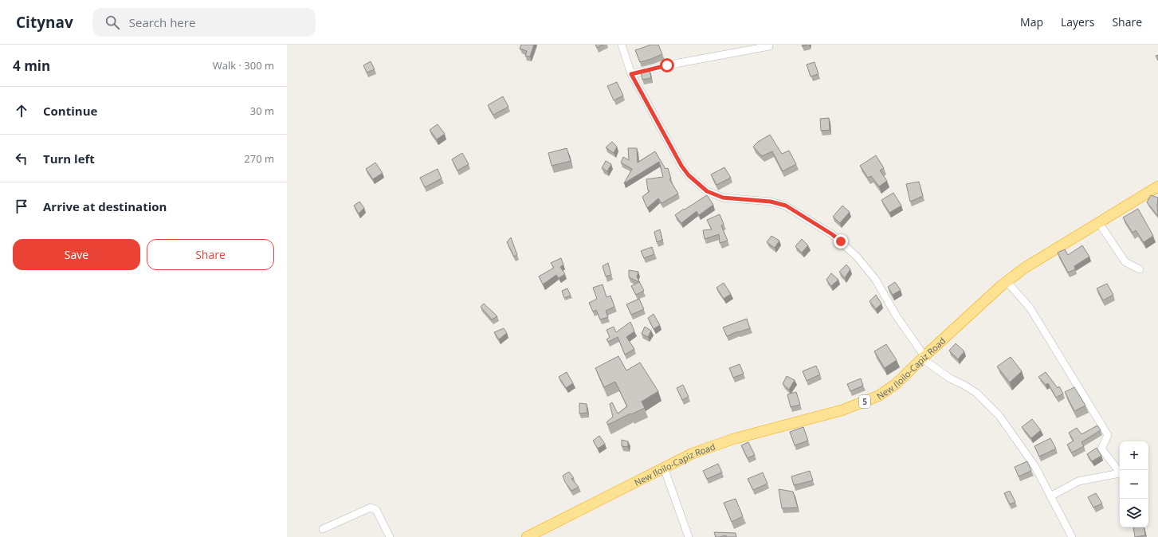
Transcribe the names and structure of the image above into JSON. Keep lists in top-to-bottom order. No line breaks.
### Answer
{"streets":{"highway":["New Iloilo-Capiz Road","5"]},"page":{"header":"Citynav","search":"Search here","nav":["Map","Layers","Share"],"heading":["4 min","Walk · 300 m"],"list":[["Continue","30 m"],["Turn left","270 m"],"Arrive at destination"],"buttons":["Save","Share"],"map_buttons":["+","−"]}}
